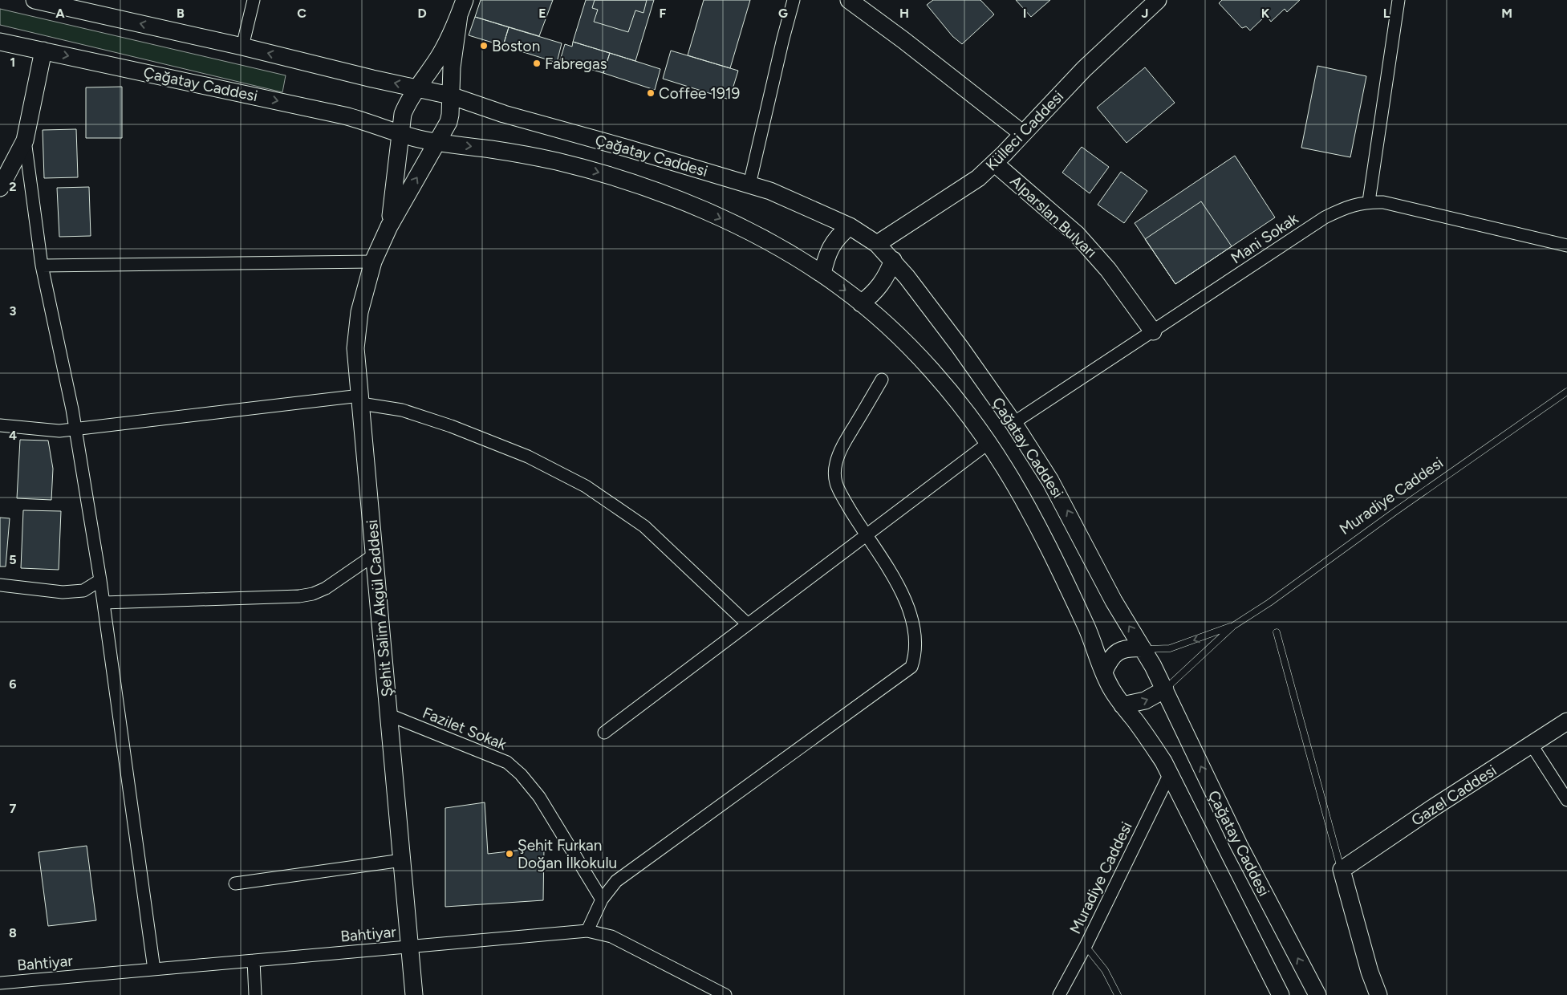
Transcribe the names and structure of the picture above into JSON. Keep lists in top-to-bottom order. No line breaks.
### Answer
{"streets":{"main road":["Çağatay Caddesi","Külleci Caddesi","Alparslan Bulvarı","Şehit Salim Akgül Caddesi","Gazel Caddesi"],"street":["Mani Sokak","Muradiye Caddesi","Fazilet Sokak","Bahtiyar"]},"crossings":[["Çağatay Caddesi","Külleci Caddesi"],["Çağatay Caddesi","Mani Sokak"],["Çağatay Caddesi","Muradiye Caddesi"],["Çağatay Caddesi","Şehit Salim Akgül Caddesi"],["Külleci Caddesi","Alparslan Bulvarı"],["Alparslan Bulvarı","Mani Sokak"],["Şehit Salim Akgül Caddesi","Fazilet Sokak"],["Şehit Salim Akgül Caddesi","Bahtiyar"]],"places":["Boston","Fabregas","Coffee 1919","Şehit Furkan Doğan İlkokulu"],"grid":{"columns":["A","B","C","D","E","F","G","H","I","J","K","L","M"],"rows":["1","2","3","4","5","6","7","8"]}}
